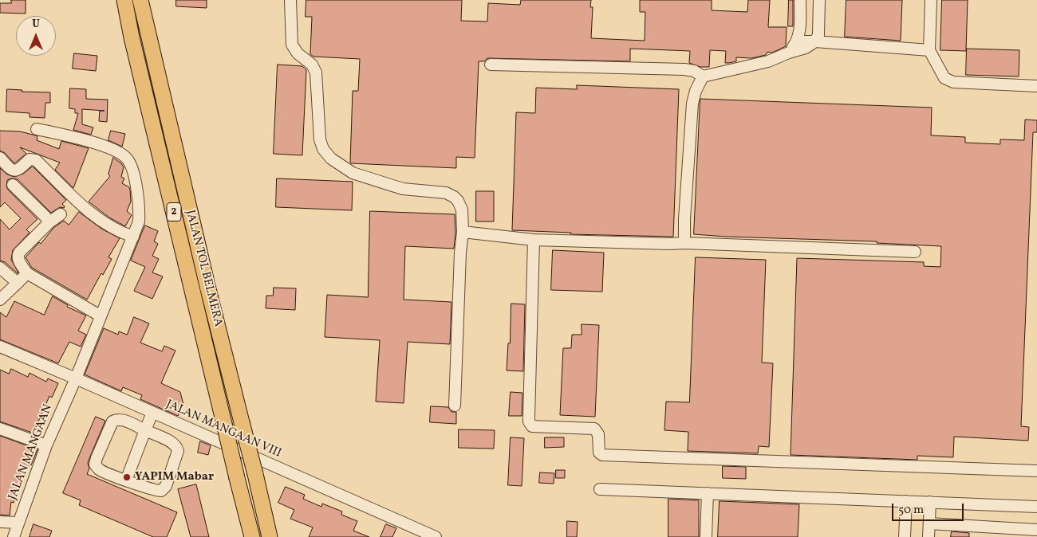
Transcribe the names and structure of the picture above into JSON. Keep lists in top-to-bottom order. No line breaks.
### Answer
{"streets":{"highway":["2","JALAN TOL BELMERA"],"street":["JALAN MANGAAN VIII","JALAN MANGAAN"]},"crossings":[["JALAN MANGAAN VIII","JALAN MANGAAN"]],"places":["YAPIM Mabar"],"scale_bar":"50 m","north":"top"}
